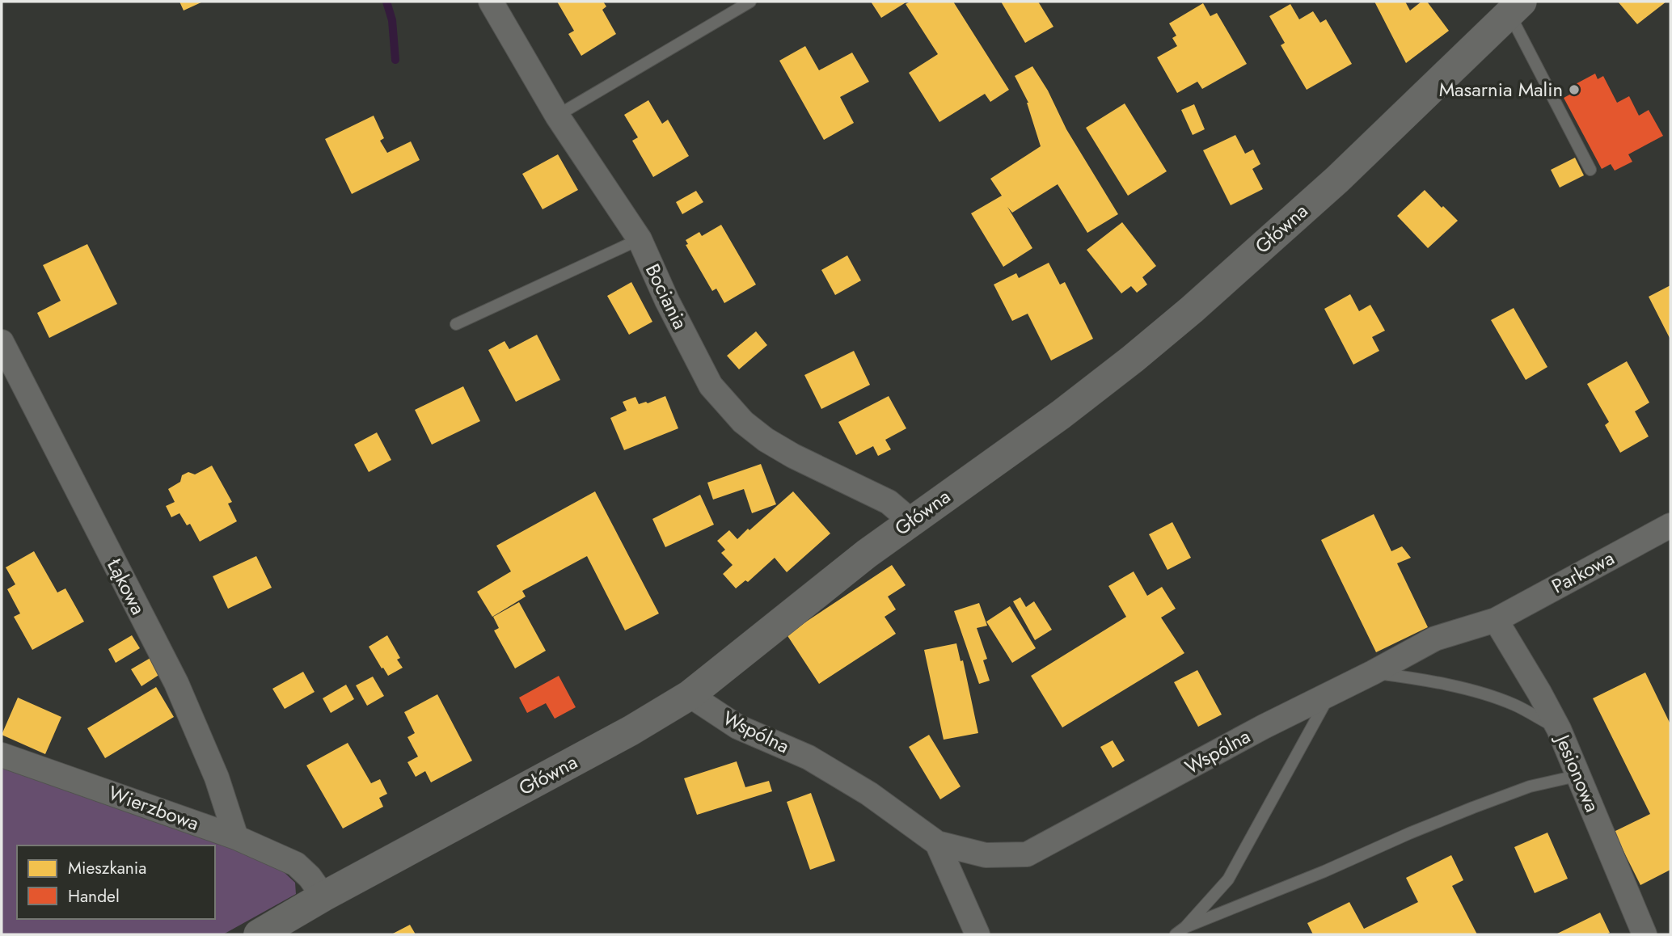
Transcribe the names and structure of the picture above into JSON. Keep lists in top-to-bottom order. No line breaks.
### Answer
{"streets":{"street":["Główna","Bociania","Parkowa","Łąkowa","Wspólna","Jesionowa","Wierzbowa"]},"crossings":[["Główna","Bociania"],["Główna","Wspólna"],["Główna","Wierzbowa"],["Parkowa","Wspólna"],["Parkowa","Jesionowa"],["Łąkowa","Wierzbowa"],["Wspólna","Jesionowa"]],"places":["Masarnia Malin"],"legend":["Mieszkania","Handel"]}
